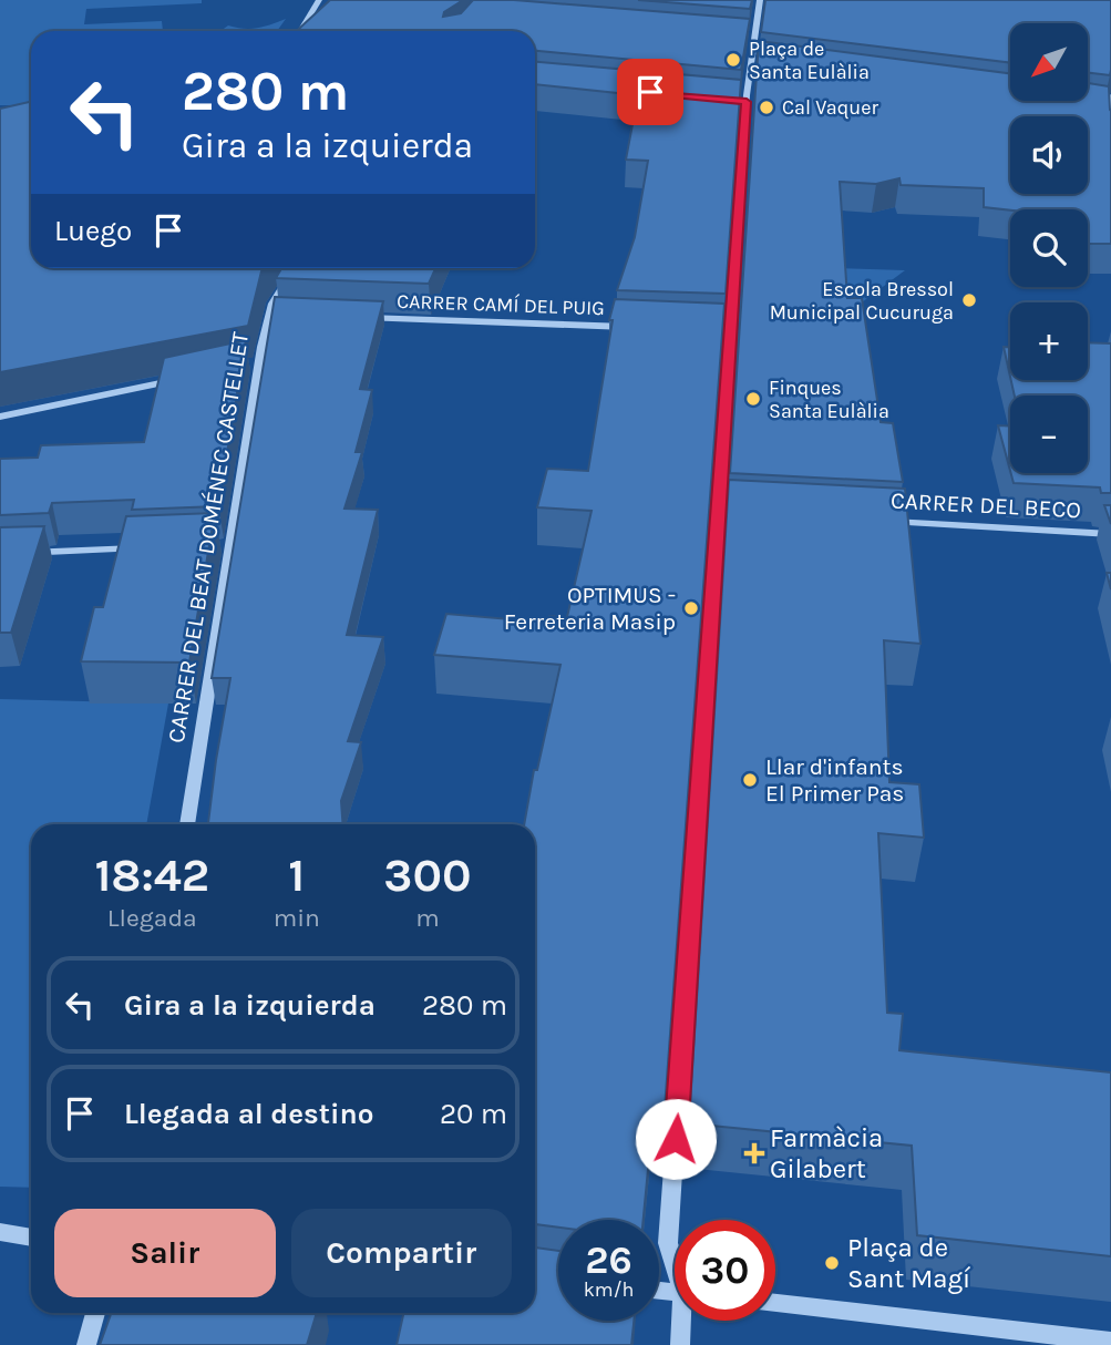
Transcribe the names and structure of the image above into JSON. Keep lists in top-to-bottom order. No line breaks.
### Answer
{"streets":{"street":["CARRER CAMÍ DEL PUIG","CARRER DEL BECO","CARRER DEL BEAT DOMÉNEC CASTELLET"]},"places":{"other":["Plaça de Santa Eulàlia","Cal Vaquer","Escola Bressol Municipal Cucuruga","Finques Santa Eulàlia","OPTIMUS - Ferreteria Masip","Llar d'infants El Primer Pas","Plaça de Sant Magí"],"health":["Farmàcia Gilabert"]},"north":"bottom left","page":{"map_buttons":["+","−"],"turn":["280 m","Gira a la izquierda"],"then":"Luego","eta":["18:42","Llegada","1","min","300","m"],"list":[{"name":"Gira a la izquierda","value":"280 m"},{"name":"Llegada al destino","value":"20 m"}],"buttons":["Salir","Compartir"],"speed":"26 km/h","limit":"30"}}
